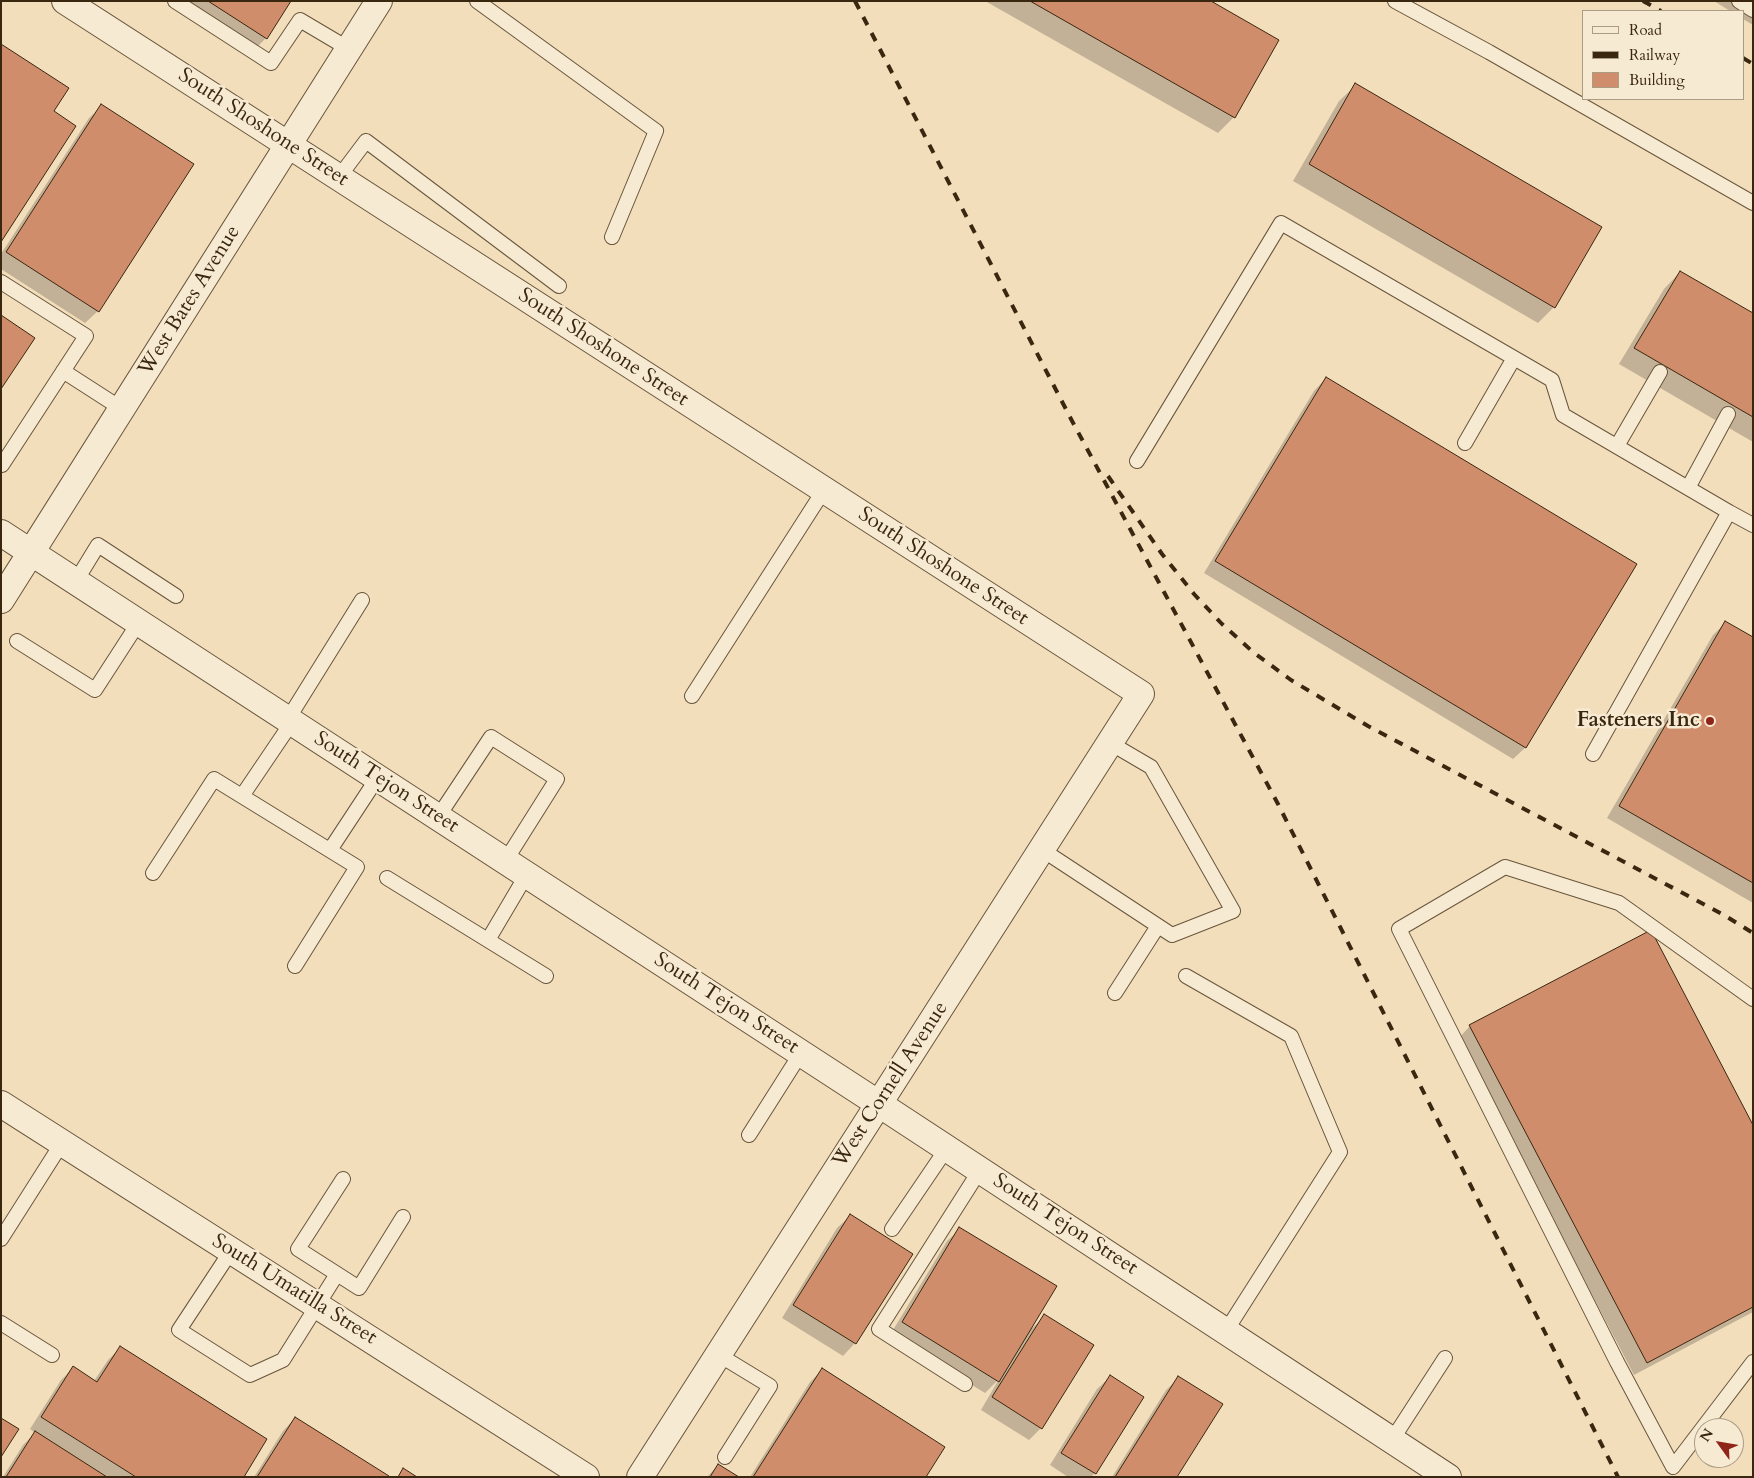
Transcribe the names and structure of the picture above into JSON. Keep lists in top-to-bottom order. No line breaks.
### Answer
{"streets":{"street":["South Shoshone Street","West Bates Avenue","South Tejon Street","West Cornell Avenue","South Umatilla Street"]},"crossings":[["South Shoshone Street","West Bates Avenue"],["South Shoshone Street","West Cornell Avenue"],["West Bates Avenue","South Tejon Street"],["South Tejon Street","West Cornell Avenue"]],"places":["Fasteners Inc"],"legend":["Road","Railway","Building"],"north":"top left"}
